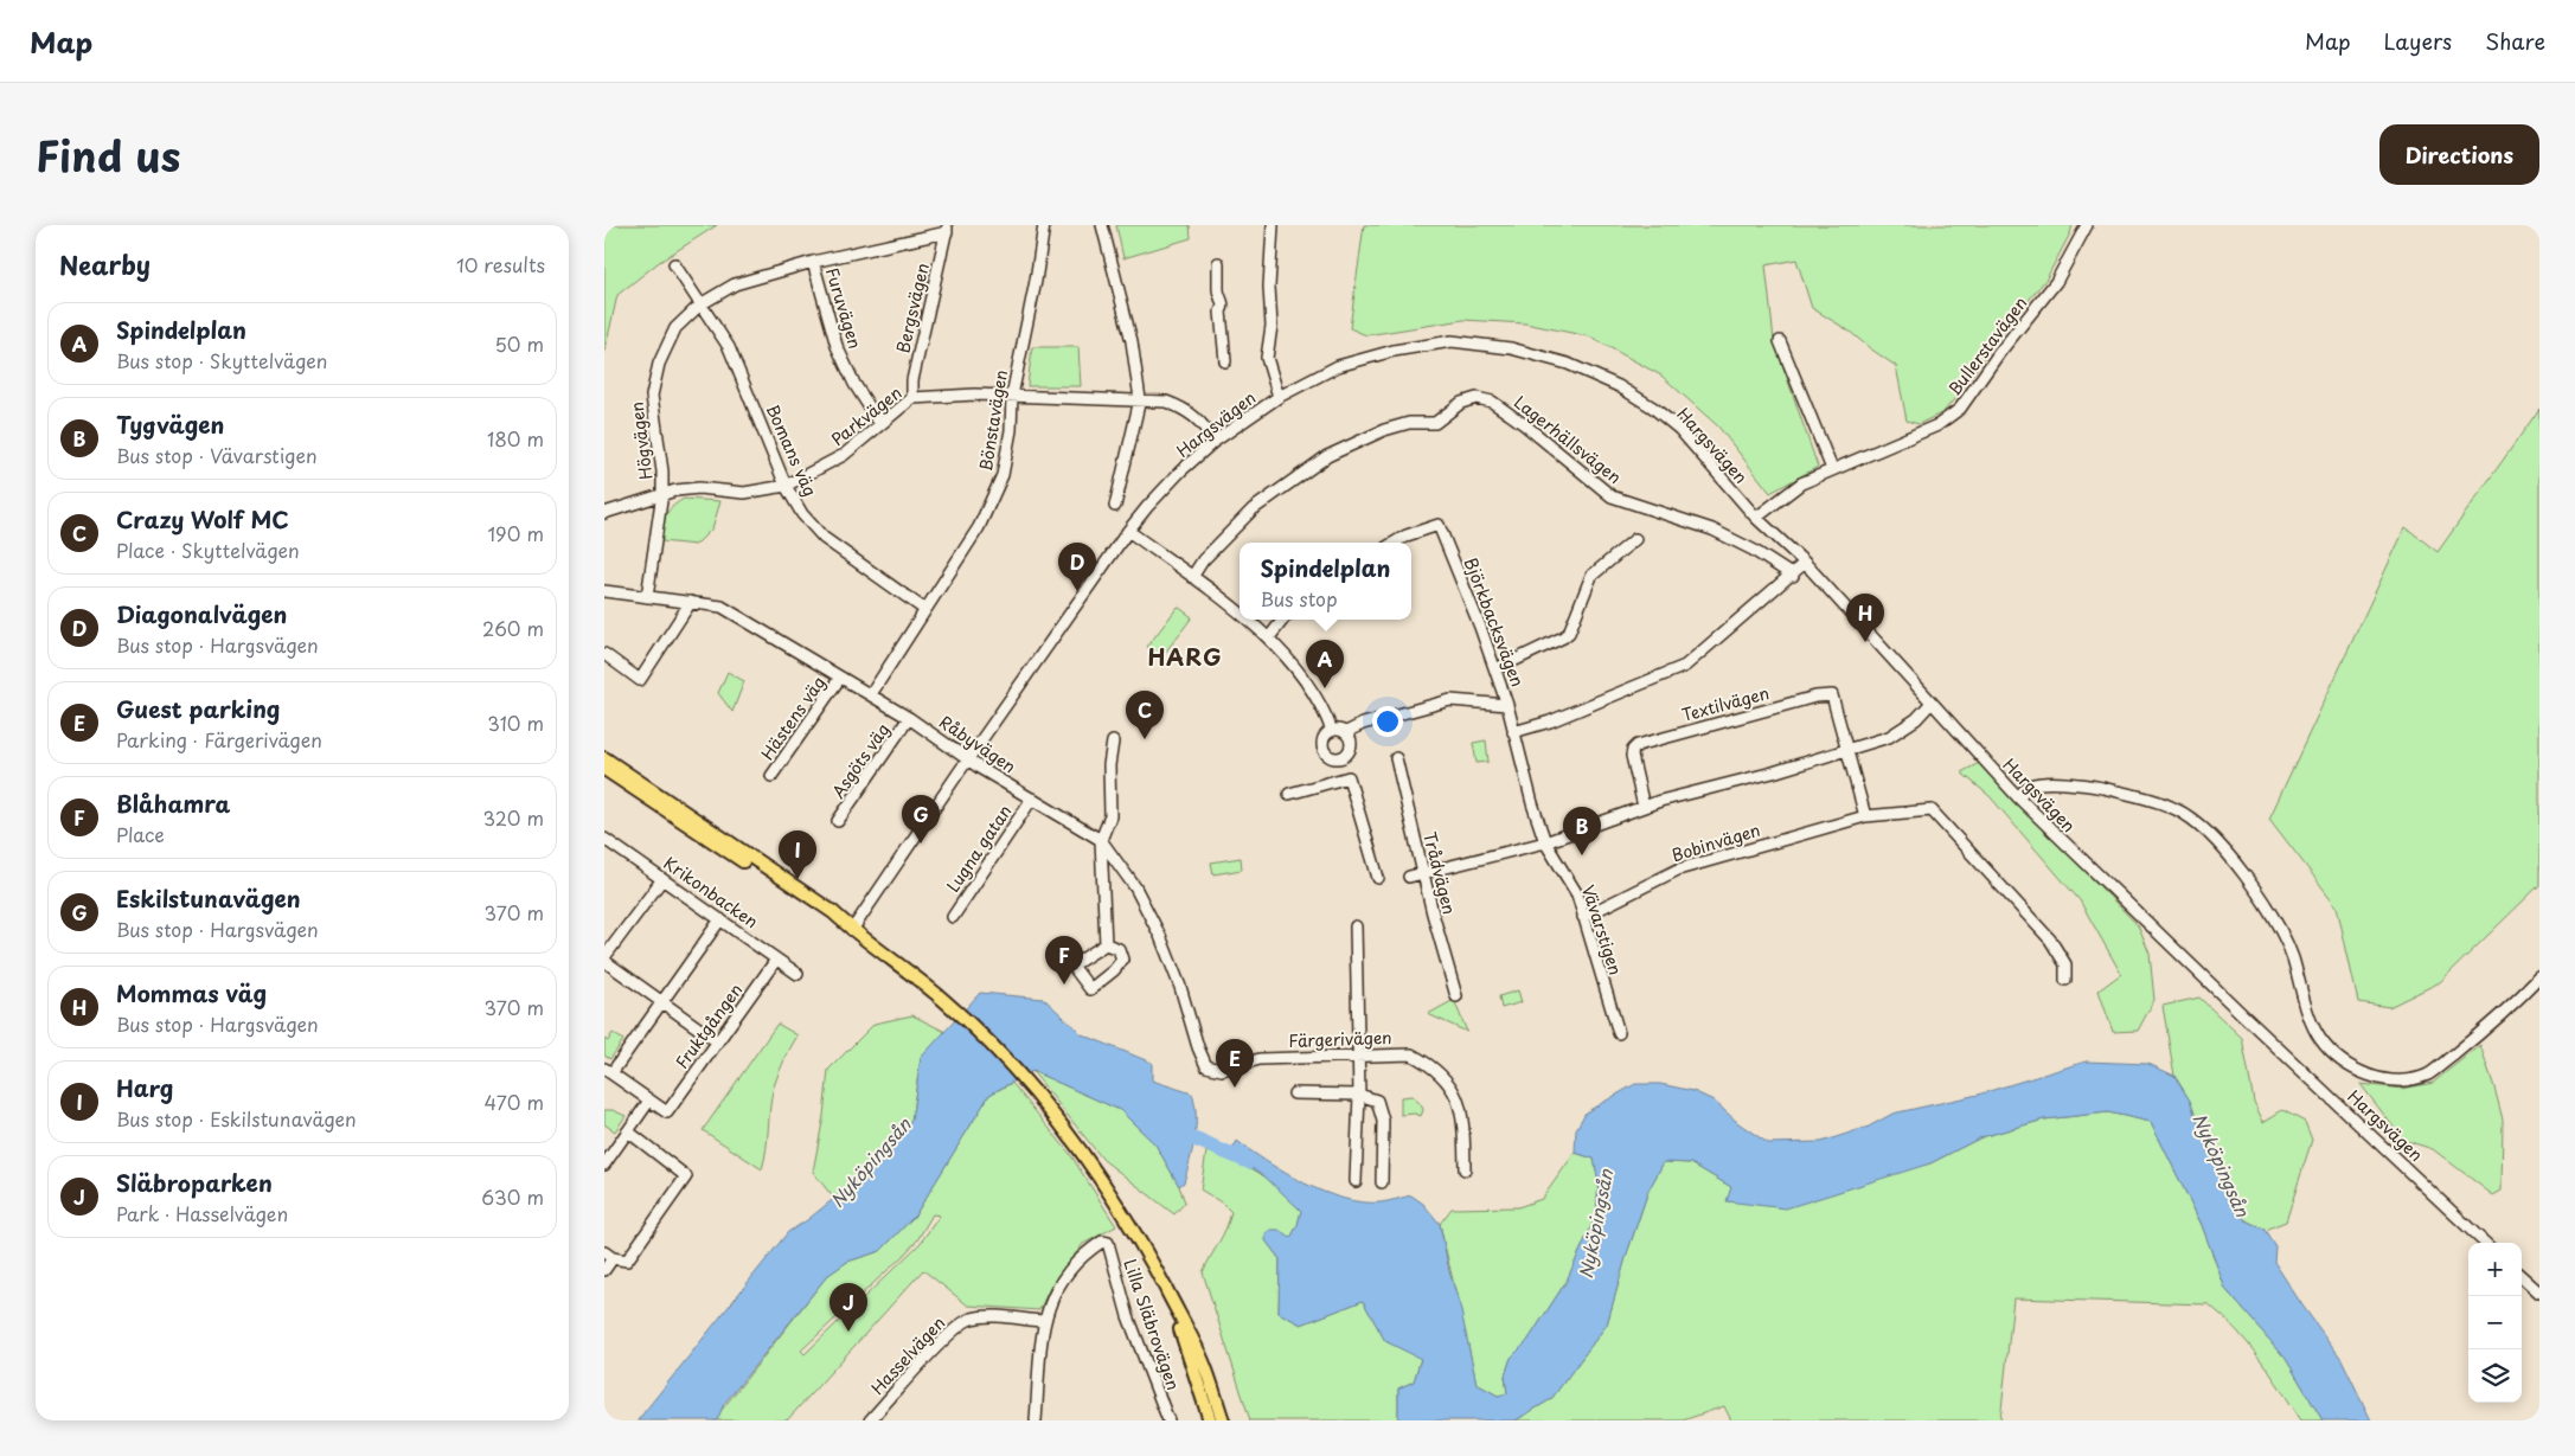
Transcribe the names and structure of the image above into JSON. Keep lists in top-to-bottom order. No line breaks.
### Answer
{"streets":{"street":["Furuvägen","Bergsvägen","Bullerstavägen","Parkvägen","Bönstavägen","Hargsvägen","Lagerhällsvägen","Högvägen","Bomans väg","Björkbacksvägen","Textilvägen","Hästens väg","Råbyvägen","Asgöts väg","Bobinvägen","Lugna gatan","Trådvägen","Krikonbacken","Vävarstigen","Fruktgången","Färgerivägen","Lilla Släbrovägen","Hasselvägen"]},"crossings":[["Furuvägen","Parkvägen"],["Furuvägen","Högvägen"],["Bergsvägen","Parkvägen"],["Bergsvägen","Högvägen"],["Bullerstavägen","Hargsvägen"],["Parkvägen","Bönstavägen"],["Parkvägen","Hargsvägen"],["Parkvägen","Högvägen"],["Parkvägen","Bomans väg"],["Bönstavägen","Bomans väg"],["Bönstavägen","Råbyvägen"],["Hargsvägen","Råbyvägen"],["Högvägen","Bomans väg"],["Högvägen","Råbyvägen"],["Björkbacksvägen","Vävarstigen"],["Hästens väg","Råbyvägen"],["Råbyvägen","Asgöts väg"],["Råbyvägen","Lugna gatan"],["Råbyvägen","Färgerivägen"],["Bobinvägen","Vävarstigen"],["Krikonbacken","Fruktgången"],["Lilla Släbrovägen","Hasselvägen"]],"districts":["HARG"],"water":["Nyköpingsån"],"page":{"header":"Map","nav":["Map","Layers","Share"],"title":"Find us","buttons":"Directions","heading":["Nearby","10 results"],"list":[{"mark":"A","name":"Spindelplan","note":"Bus stop · Skyttelvägen","value":"50 m"},{"mark":"B","name":"Tygvägen","note":"Bus stop · Vävarstigen","value":"180 m"},{"mark":"C","name":"Crazy Wolf MC","note":"Place · Skyttelvägen","value":"190 m"},{"mark":"D","name":"Diagonalvägen","note":"Bus stop · Hargsvägen","value":"260 m"},{"mark":"E","name":"Guest parking","note":"Parking · Färgerivägen","value":"310 m"},{"mark":"F","name":"Blåhamra","note":"Place","value":"320 m"},{"mark":"G","name":"Eskilstunavägen","note":"Bus stop · Hargsvägen","value":"370 m"},{"mark":"H","name":"Mommas väg","note":"Bus stop · Hargsvägen","value":"370 m"},{"mark":"I","name":"Harg","note":"Bus stop · Eskilstunavägen","value":"470 m"},{"mark":"J","name":"Släbroparken","note":"Park · Hasselvägen","value":"630 m"}],"popup":["Spindelplan","Bus stop"],"pins":["D","H","A","C","G","B","I","F","E","J"],"map_buttons":["+","−"]}}
